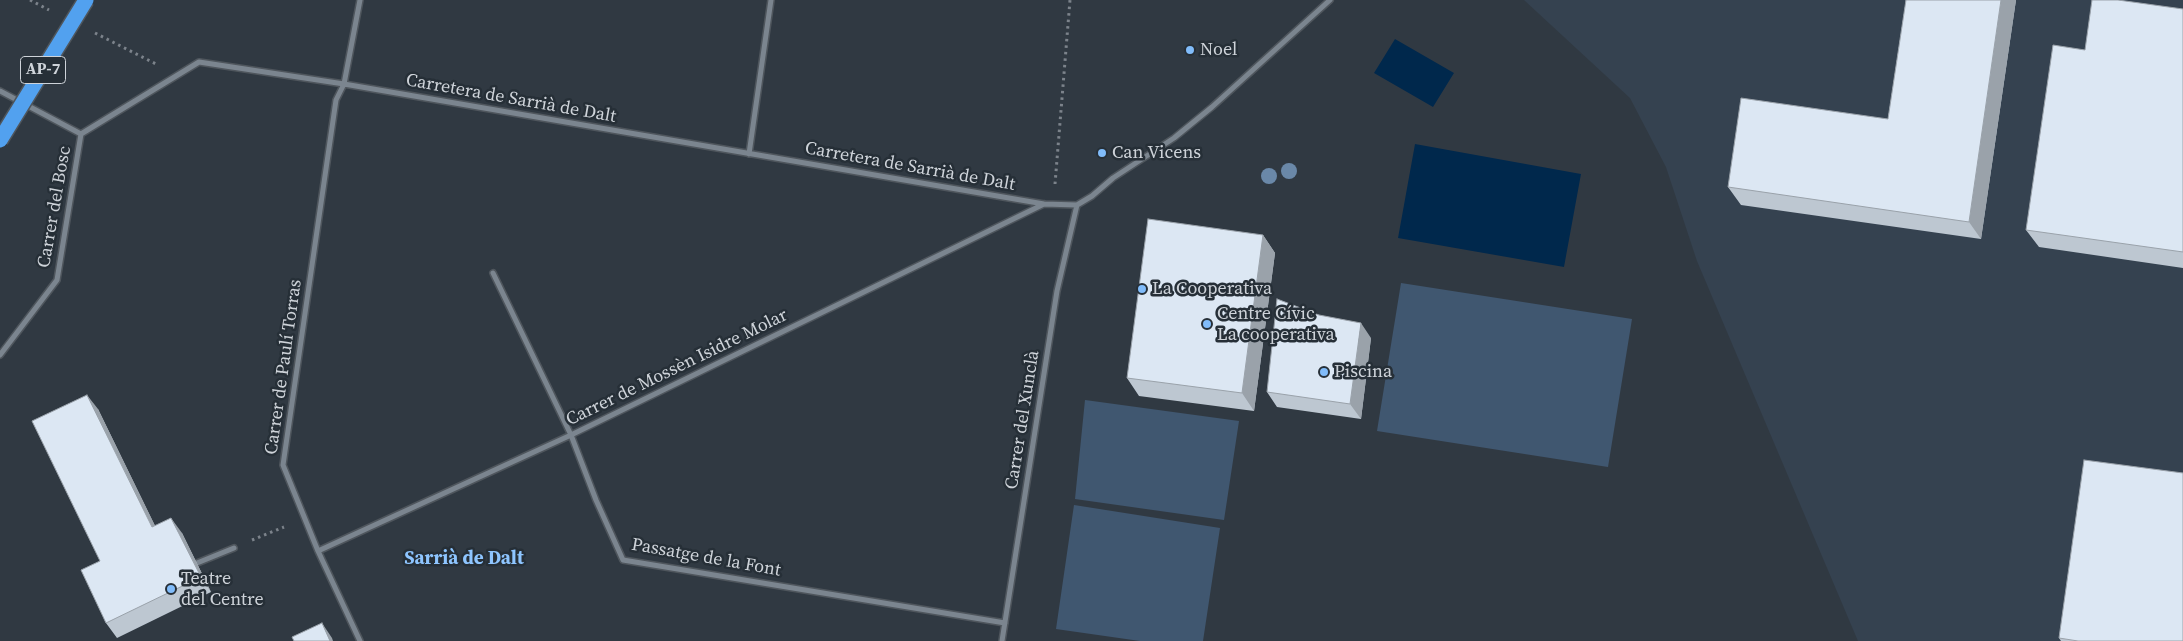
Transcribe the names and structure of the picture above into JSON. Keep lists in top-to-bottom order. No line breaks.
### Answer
{"streets":{"highway":["AP-7"],"street":["Carretera de Sarrià de Dalt","Carrer del Bosc","Carrer de Paulí Torras","Carrer de Mossèn Isidre Molar","Carrer del Xunclà","Passatge de la Font"]},"crossings":[["Carretera de Sarrià de Dalt","Carrer del Bosc"],["Carretera de Sarrià de Dalt","Carrer de Paulí Torras"],["Carretera de Sarrià de Dalt","Carrer de Mossèn Isidre Molar"],["Carretera de Sarrià de Dalt","Carrer del Xunclà"],["Carrer de Paulí Torras","Carrer de Mossèn Isidre Molar"],["Carrer de Mossèn Isidre Molar","Passatge de la Font"],["Carrer del Xunclà","Passatge de la Font"]],"districts":["Sarrià de Dalt"],"places":["Noel","Can Vicens","La Cooperativa","Centre Cívic La cooperativa","Piscina","Teatre del Centre"]}
